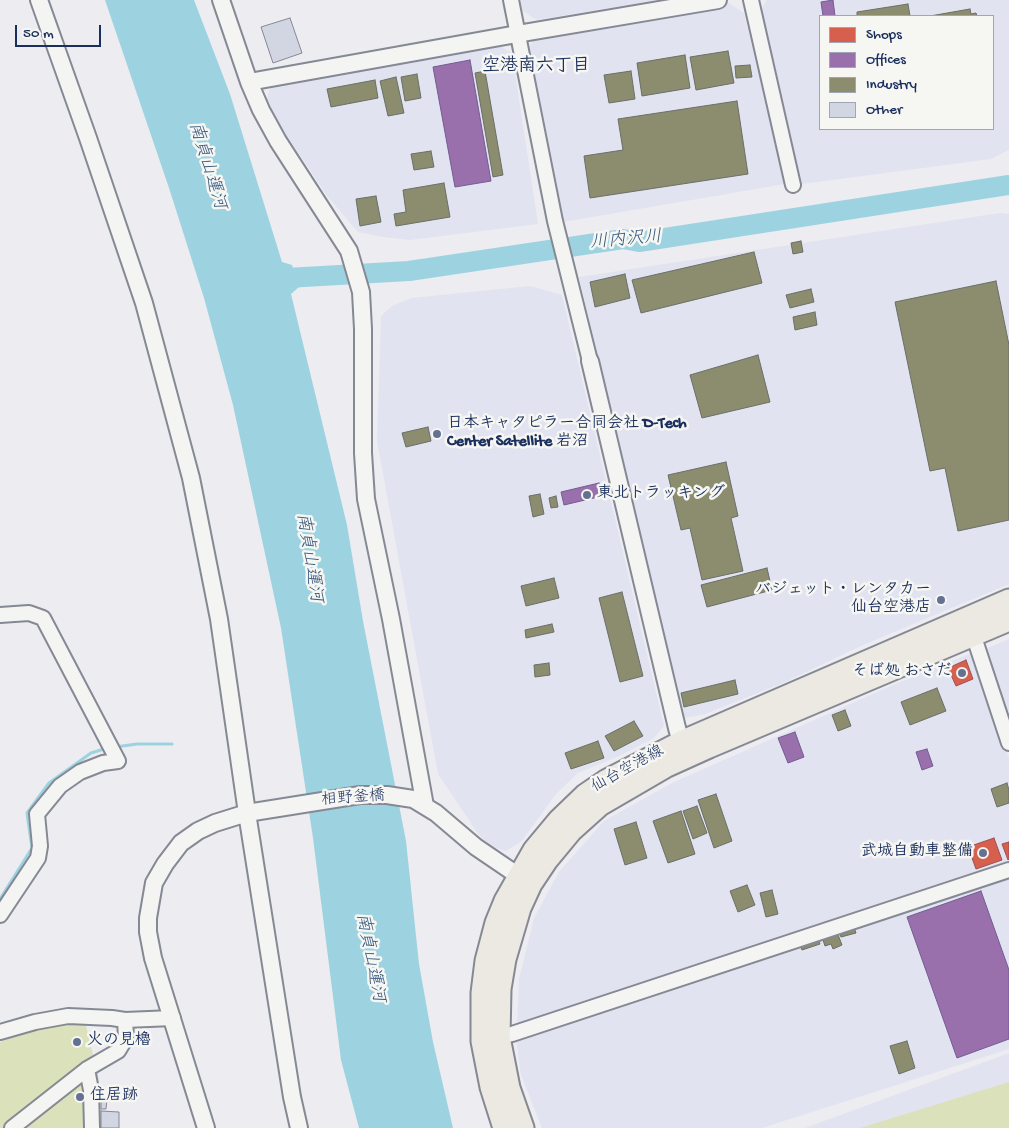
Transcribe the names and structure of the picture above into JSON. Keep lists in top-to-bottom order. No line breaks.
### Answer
{"streets":{"main road":["仙台空港線"],"street":["相野釜橋"]},"districts":["空港南六丁目"],"water":["南貞山運河","川内沢川"],"places":["日本キャタピラー合同会社 D-Tech Center Satellite 岩沼","東北トラッキング","バジェット・レンタカー 仙台空港店","そば処 おさだ","武城自動車整備","火の見櫓","住居跡"],"legend":["Shops","Offices","Industry","Other"],"scale_bar":"50 m"}
